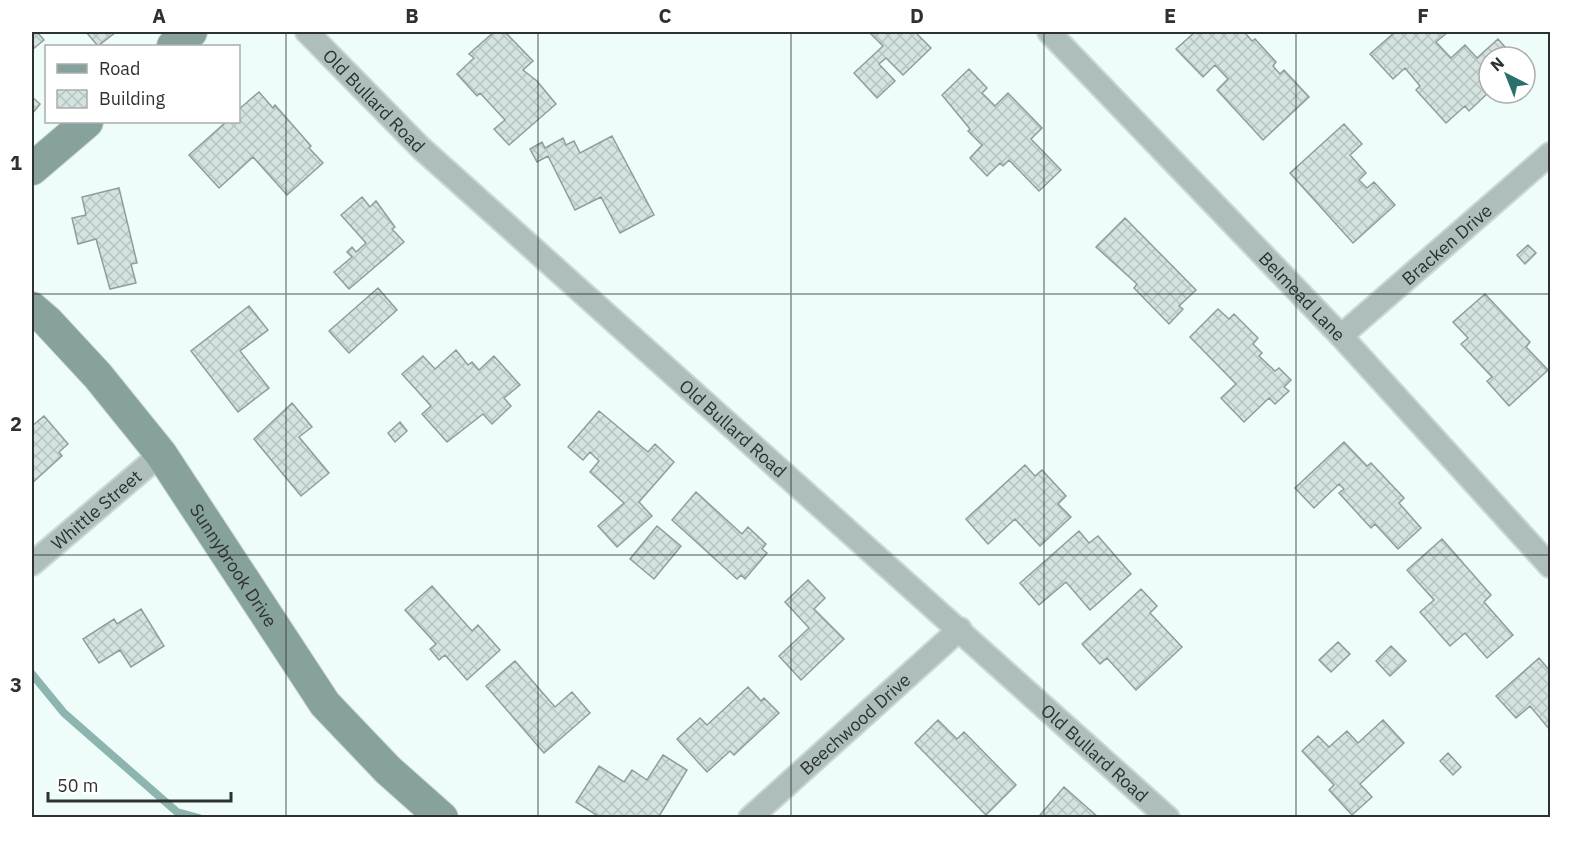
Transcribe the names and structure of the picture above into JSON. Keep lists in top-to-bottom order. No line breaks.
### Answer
{"streets":{"main road":["Sunnybrook Drive"],"street":["Old Bullard Road","Bracken Drive","Belmead Lane","Whittle Street","Beechwood Drive"]},"crossings":[["Old Bullard Road","Beechwood Drive"],["Bracken Drive","Belmead Lane"],["Whittle Street","Sunnybrook Drive"]],"legend":["Road","Building"],"scale_bar":"50 m","north":"top left","grid":{"columns":["A","B","C","D","E","F"],"rows":["1","2","3"]}}
